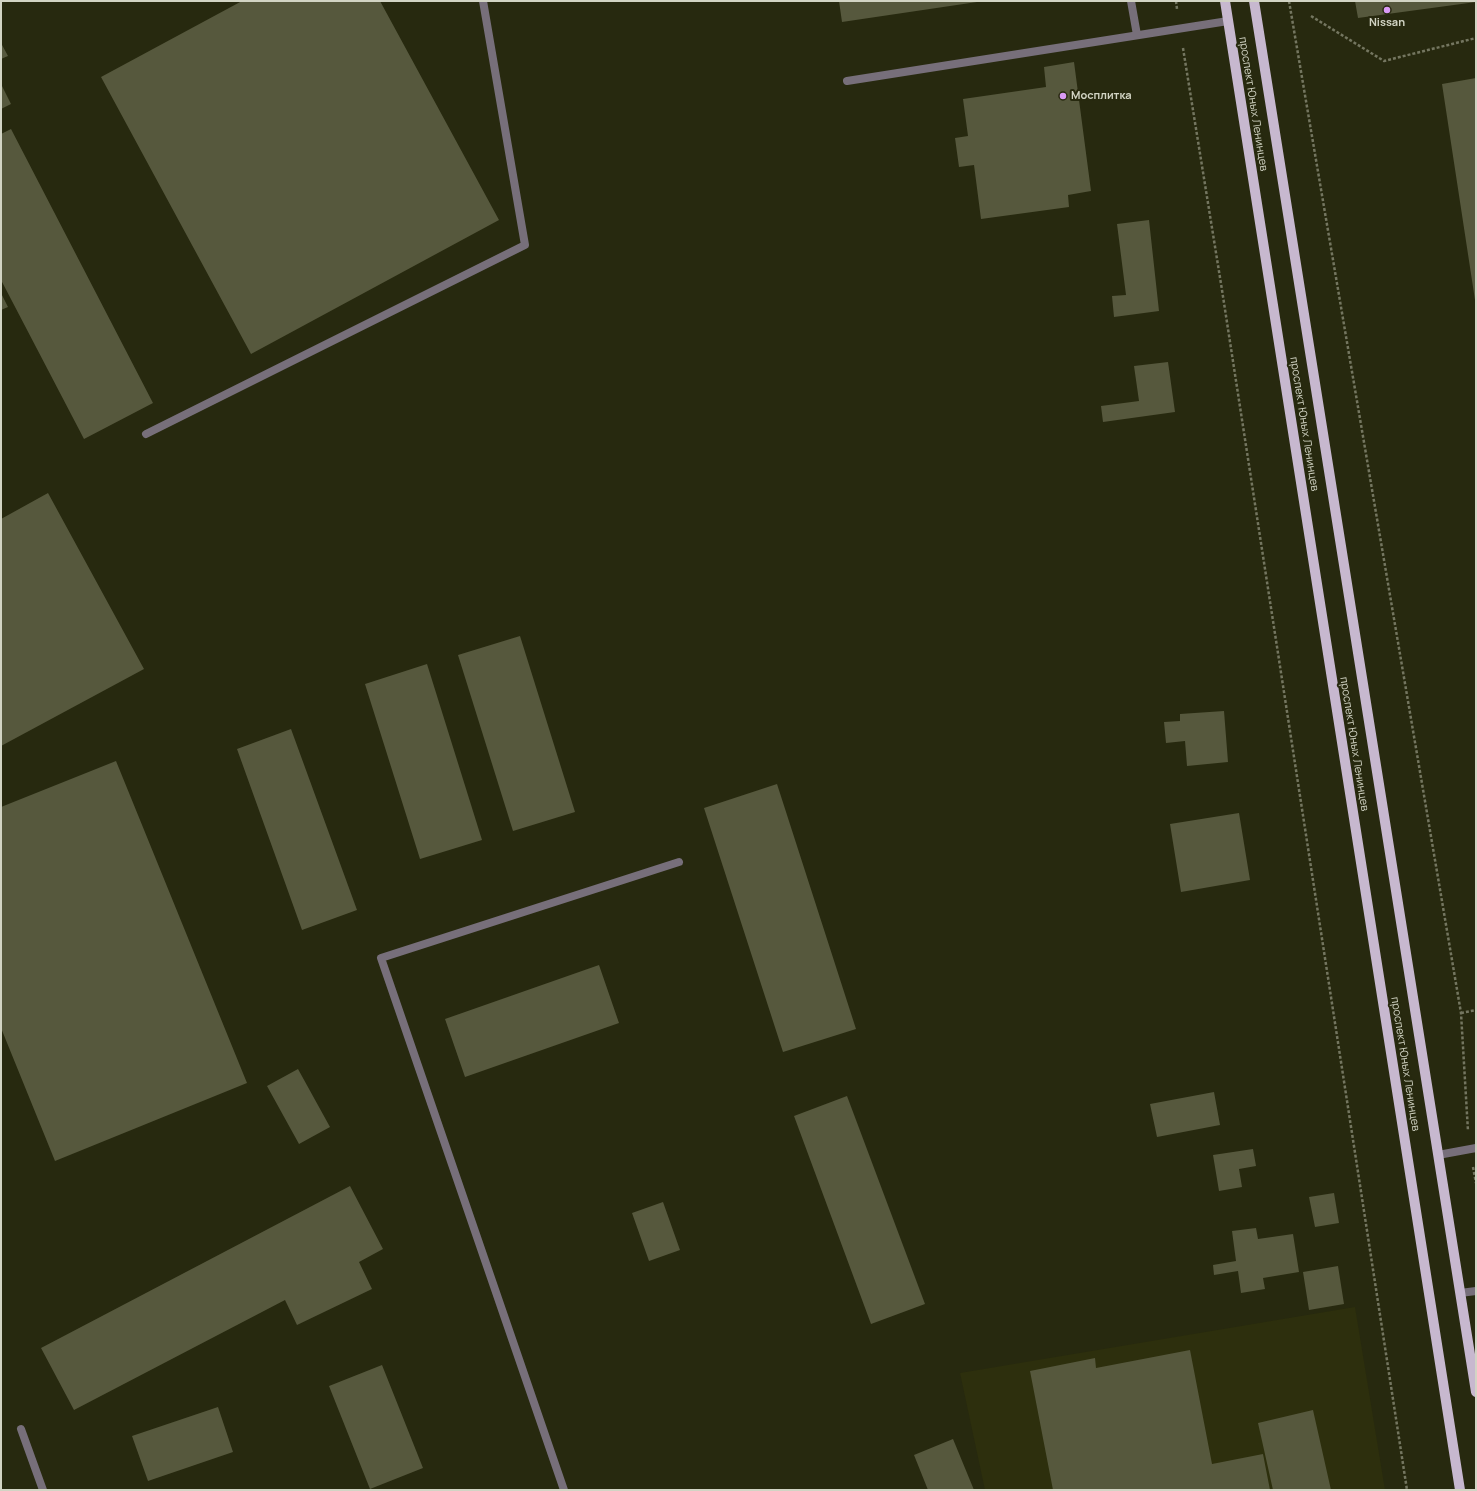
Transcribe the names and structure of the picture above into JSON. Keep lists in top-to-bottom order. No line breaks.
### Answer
{"streets":{"main road":["проспект Юных Ленинцев"]},"places":["Nissan","Мосплитка"]}
